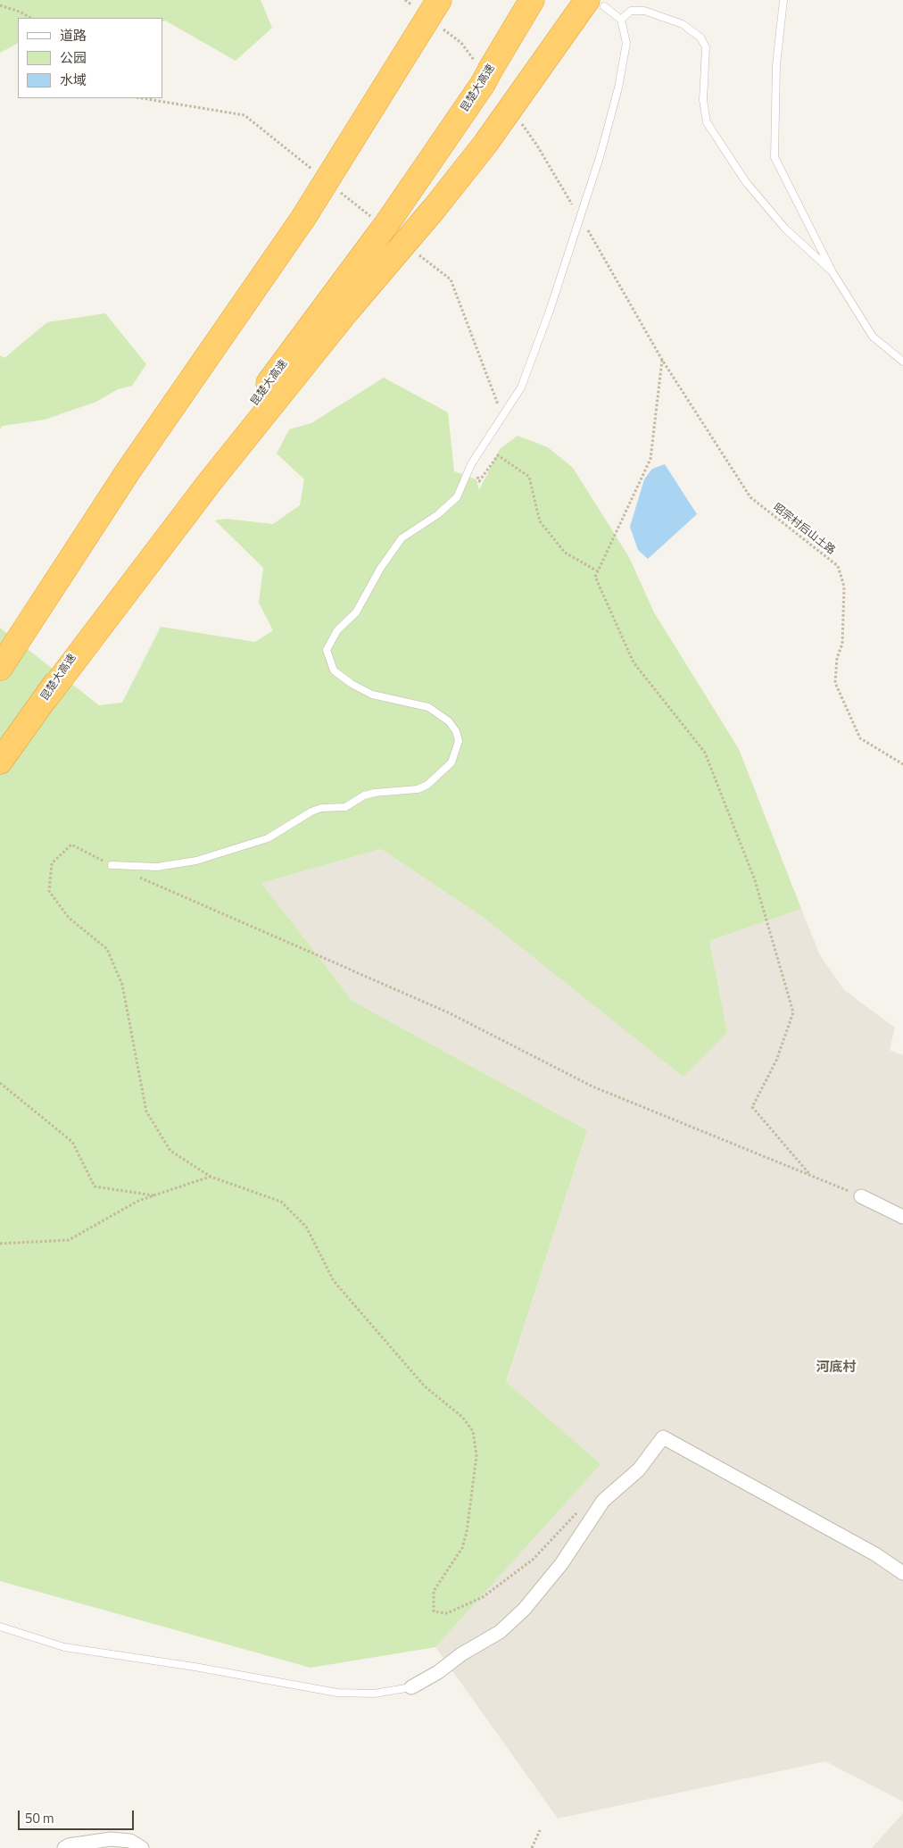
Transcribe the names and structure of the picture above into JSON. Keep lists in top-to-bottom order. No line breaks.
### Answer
{"streets":{"highway":["昆楚大高速"],"path":["昭宗村后山土路"]},"districts":["河底村"],"legend":["道路","公园","水域"],"scale_bar":"50 m"}
